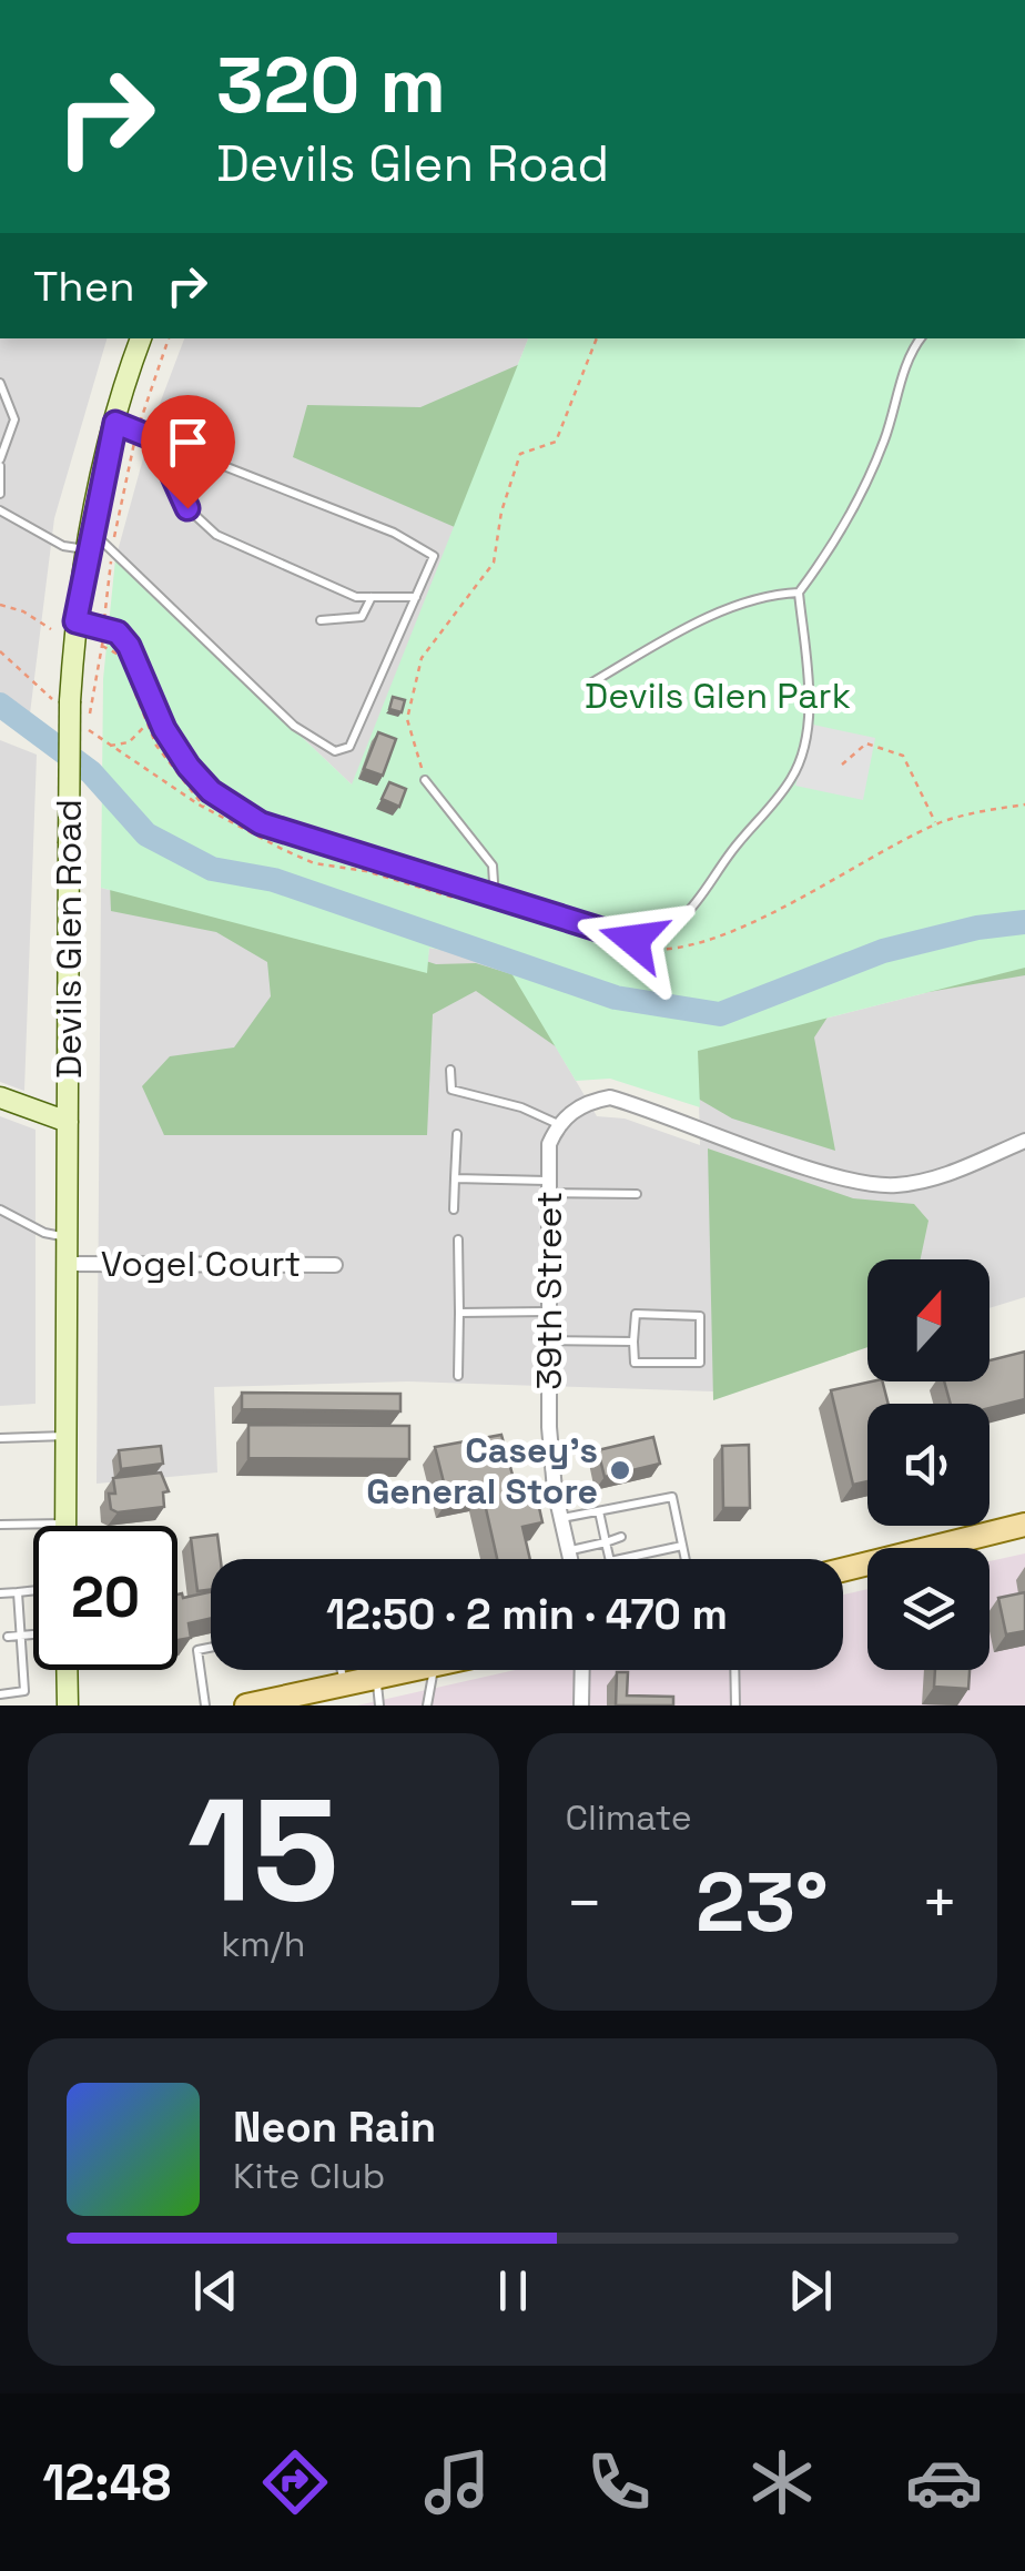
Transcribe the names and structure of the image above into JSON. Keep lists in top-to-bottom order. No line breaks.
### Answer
{"streets":{"main road":["Devils Glen Road"],"street":["Vogel Court","39th Street"]},"crossings":[["Devils Glen Road","Vogel Court"]],"parks":["Devils Glen Park"],"places":["Casey's General Store"],"north":"top","page":{"turn":["320 m","Devils Glen Road"],"then":"Then","limit":"20","trip":"12:50 · 2 min · 470 m","tile":[["15","km/h"],"Climate"],"heat":["−","23°","+"],"song":["Neon Rain","Kite Club"],"tabs":"12:48"}}
